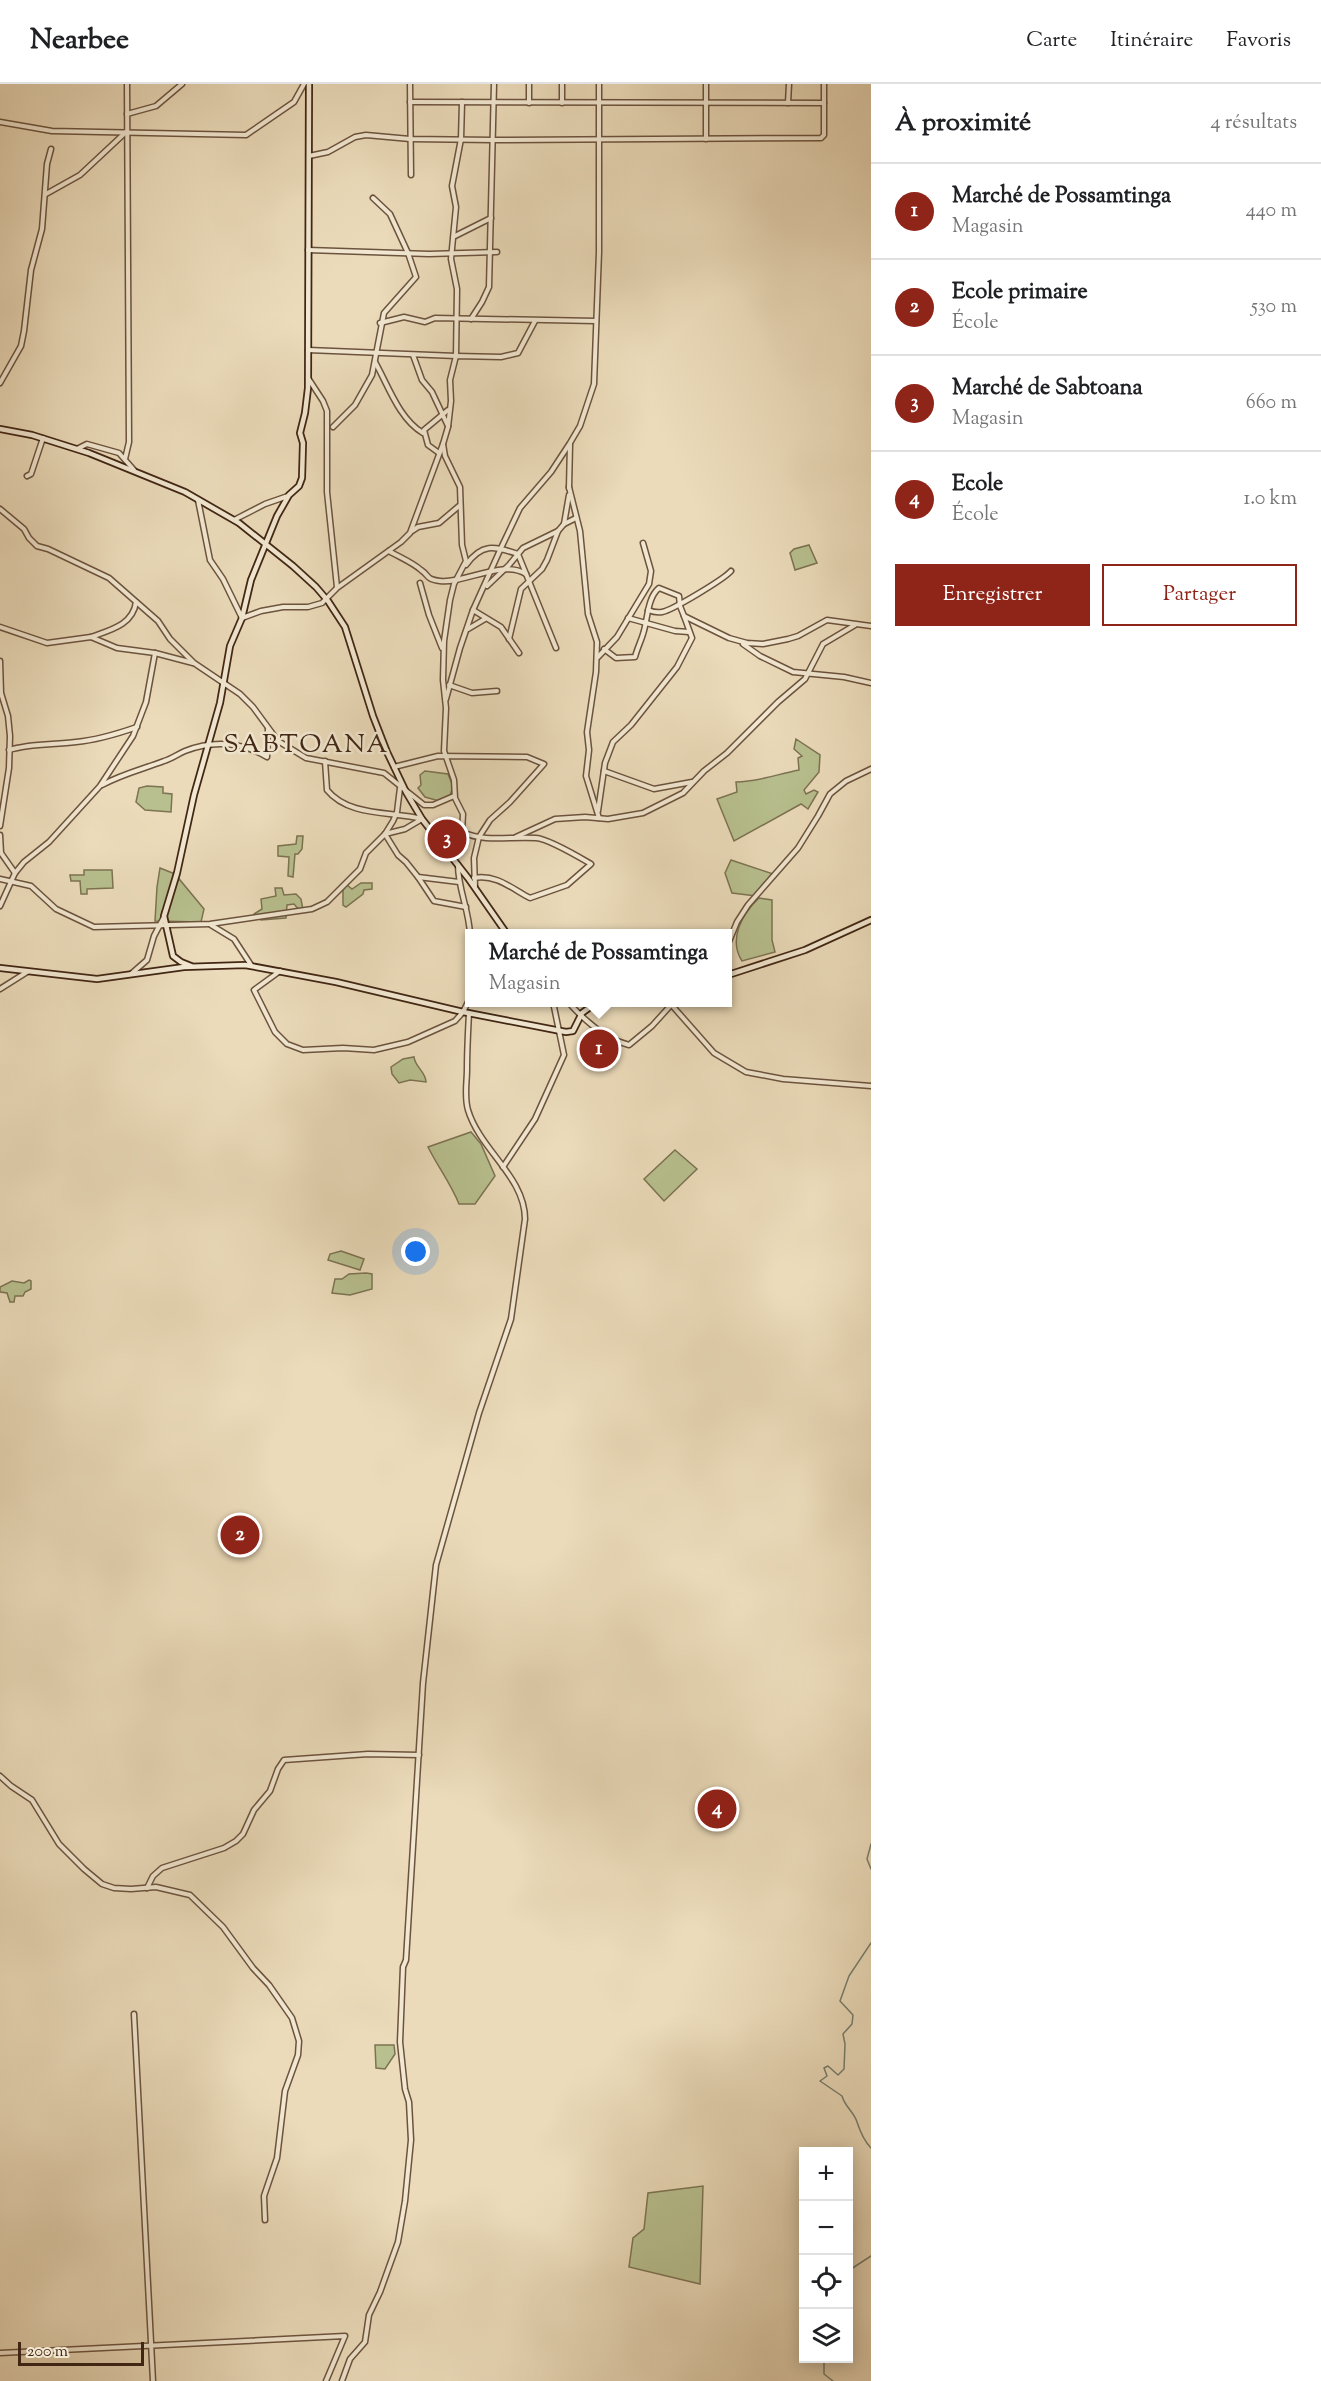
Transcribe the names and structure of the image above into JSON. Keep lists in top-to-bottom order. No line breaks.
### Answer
{"districts":["SABTOANA"],"scale_bar":"200 m","page":{"header":"Nearbee","nav":["Carte","Itinéraire","Favoris"],"heading":["À proximité","4 résultats"],"list":[{"mark":"1","name":"Marché de Possamtinga","note":"Magasin","value":"440 m"},{"mark":"2","name":"Ecole primaire","note":"École","value":"530 m"},{"mark":"3","name":"Marché de Sabtoana","note":"Magasin","value":"660 m"},{"mark":"4","name":"Ecole","note":"École","value":"1.0 km"}],"buttons":["Enregistrer","Partager"],"pins":["3","1","2","4"],"popup":["Marché de Possamtinga","Magasin"],"map_buttons":["+","−"],"scale":"200 m"}}
